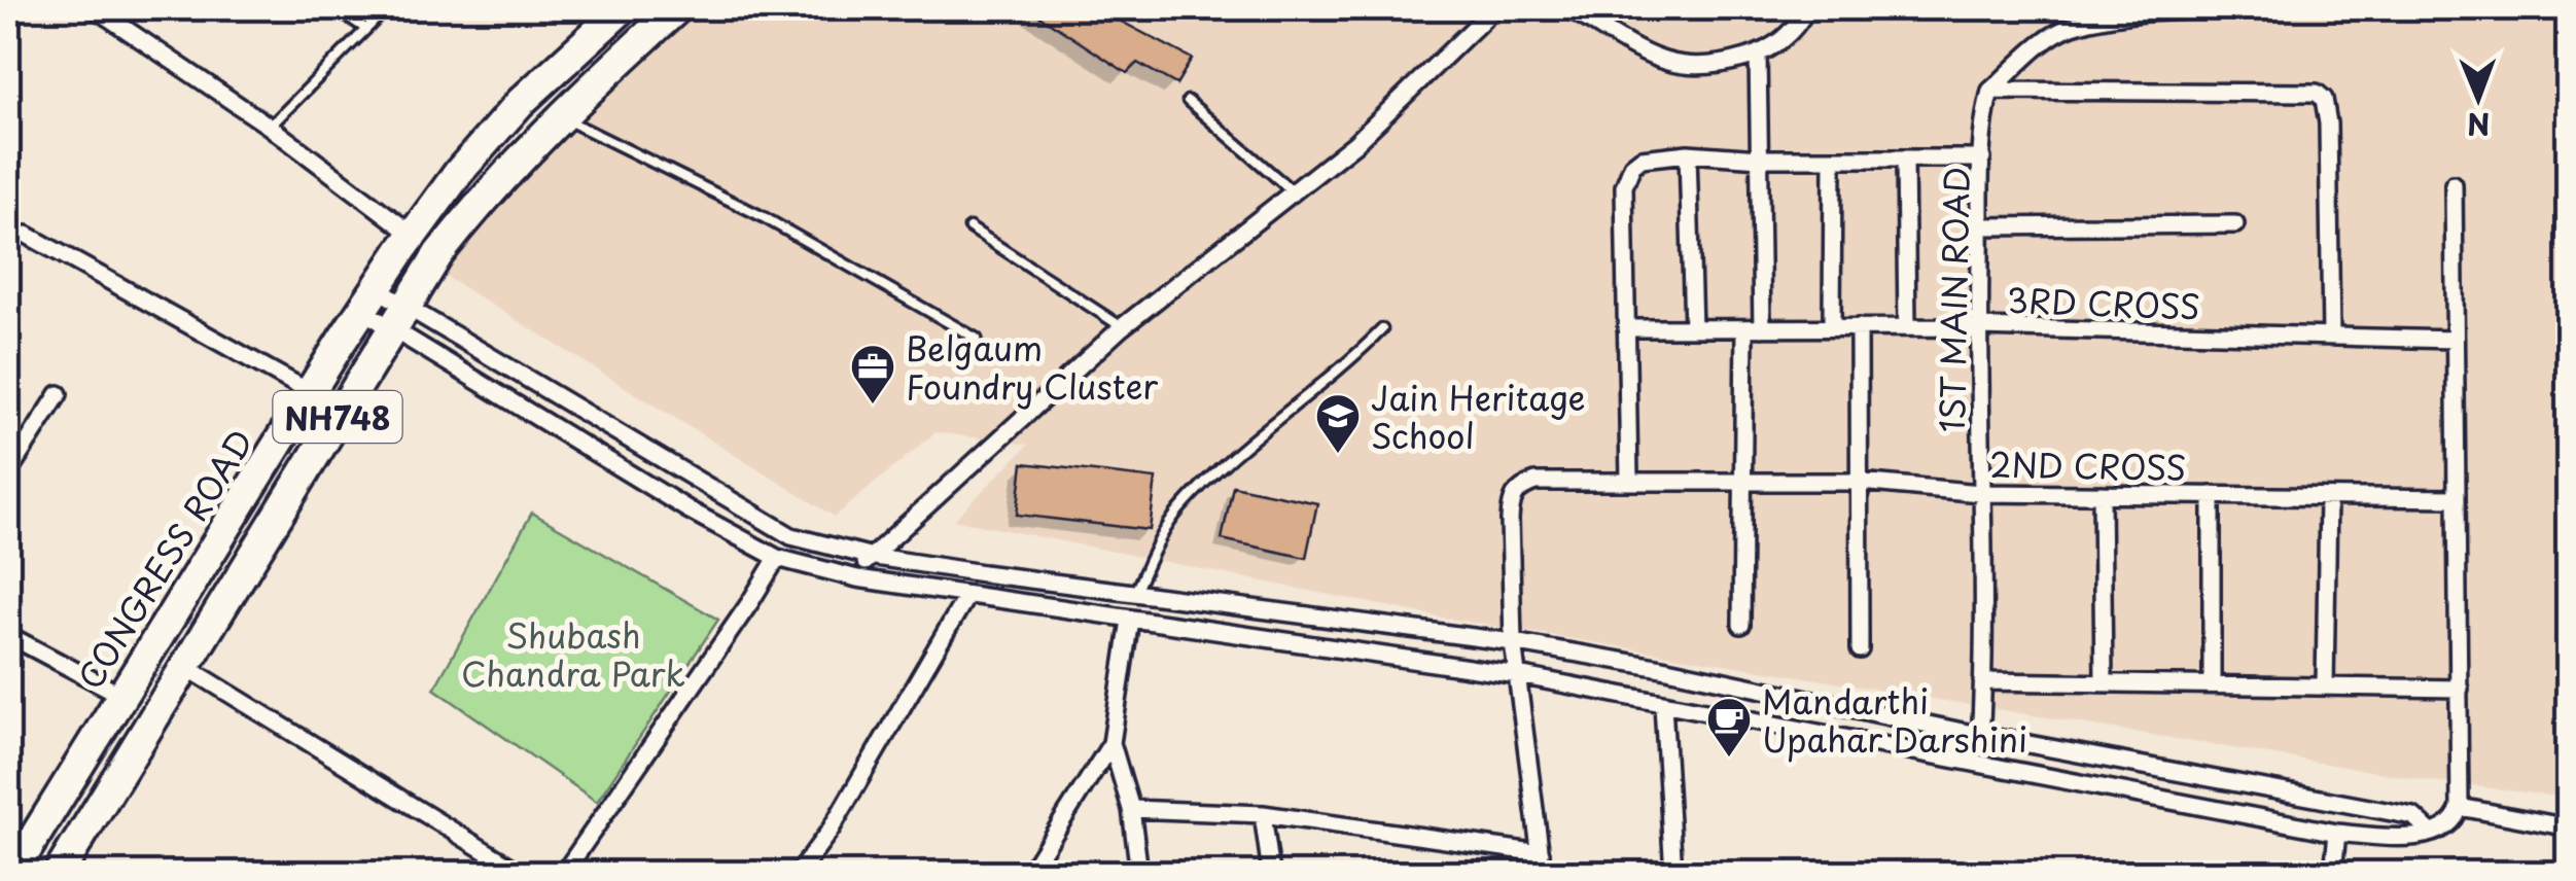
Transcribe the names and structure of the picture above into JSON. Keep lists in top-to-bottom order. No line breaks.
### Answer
{"streets":{"highway":["NH748","CONGRESS ROAD"],"street":["1ST MAIN ROAD","3RD CROSS","2ND CROSS"]},"crossings":[["1ST MAIN ROAD","3RD CROSS"],["1ST MAIN ROAD","2ND CROSS"]],"parks":["Shubash Chandra Park"],"places":{"office":["Belgaum Foundry Cluster"],"school or university":["Jain Heritage School"],"cafe":["Mandarthi Upahar Darshini"]},"north":"bottom"}
